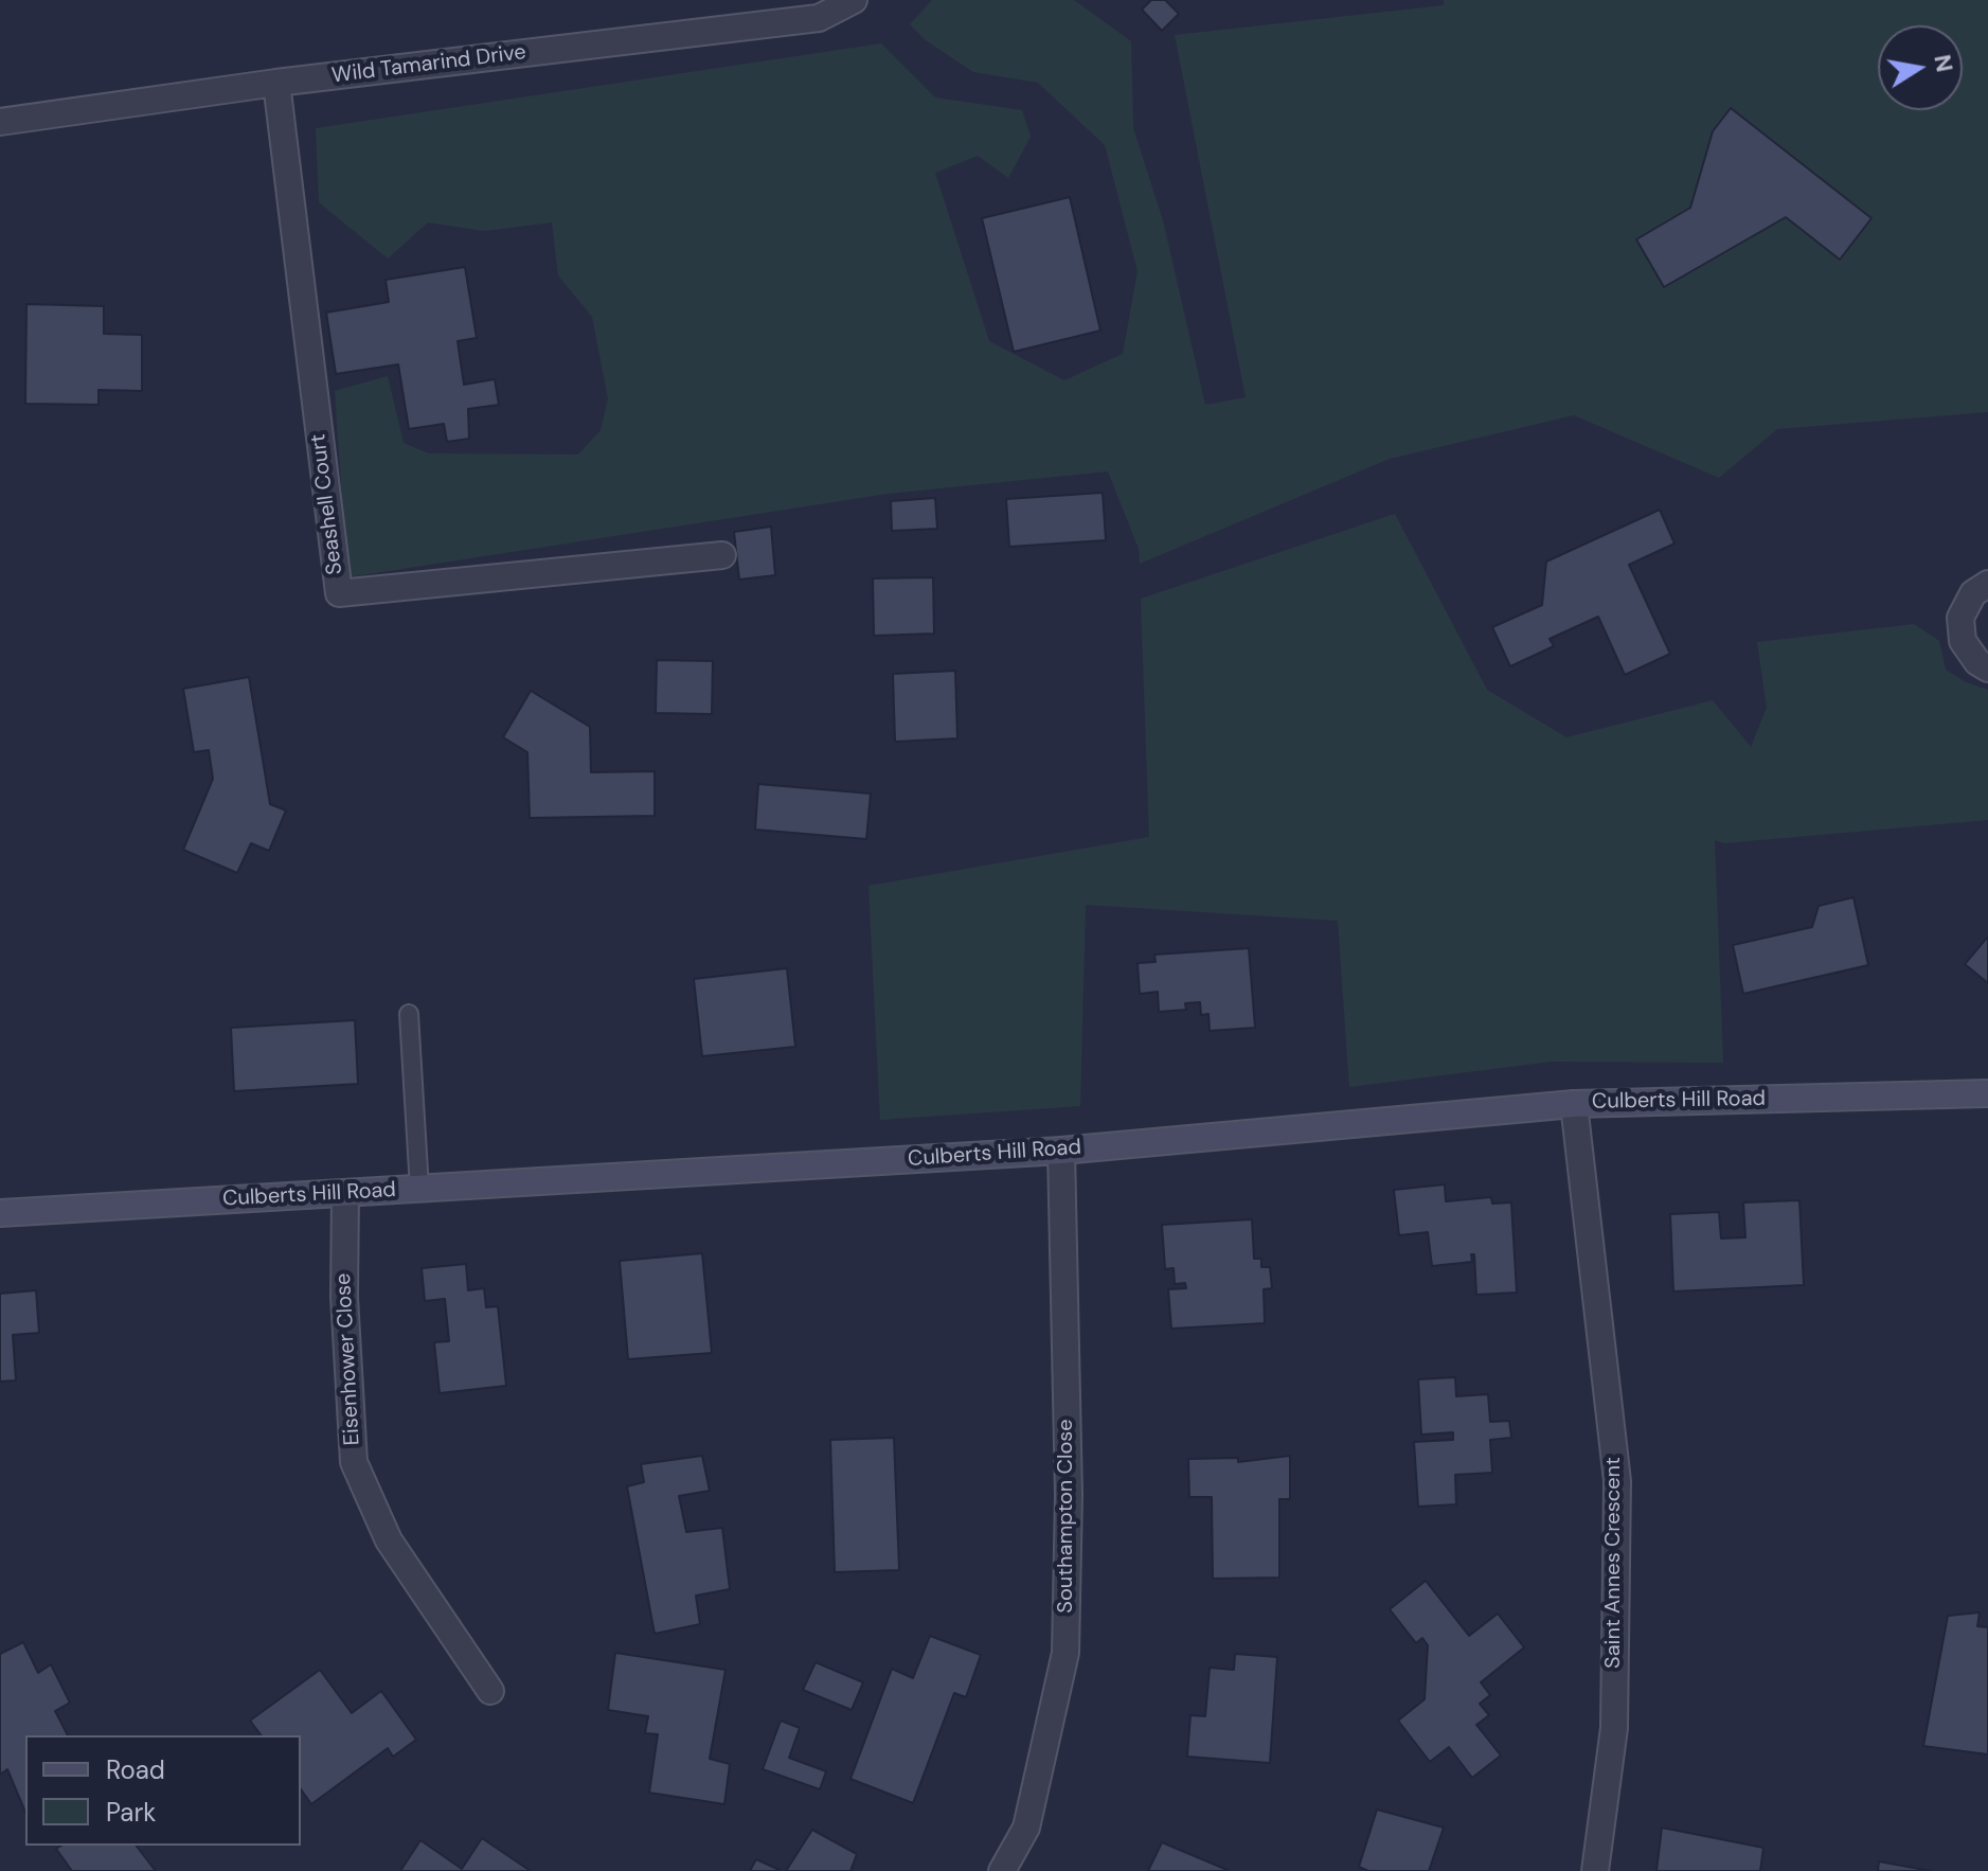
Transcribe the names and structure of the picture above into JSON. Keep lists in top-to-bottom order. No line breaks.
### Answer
{"streets":{"street":["Wild Tamarind Drive","Seashell Court","Culberts Hill Road","Eisenhower Close","Southampton Close","Saint Annes Crescent"]},"crossings":[["Wild Tamarind Drive","Seashell Court"],["Culberts Hill Road","Eisenhower Close"],["Culberts Hill Road","Southampton Close"],["Culberts Hill Road","Saint Annes Crescent"]],"legend":["Road","Park"],"north":"right"}
